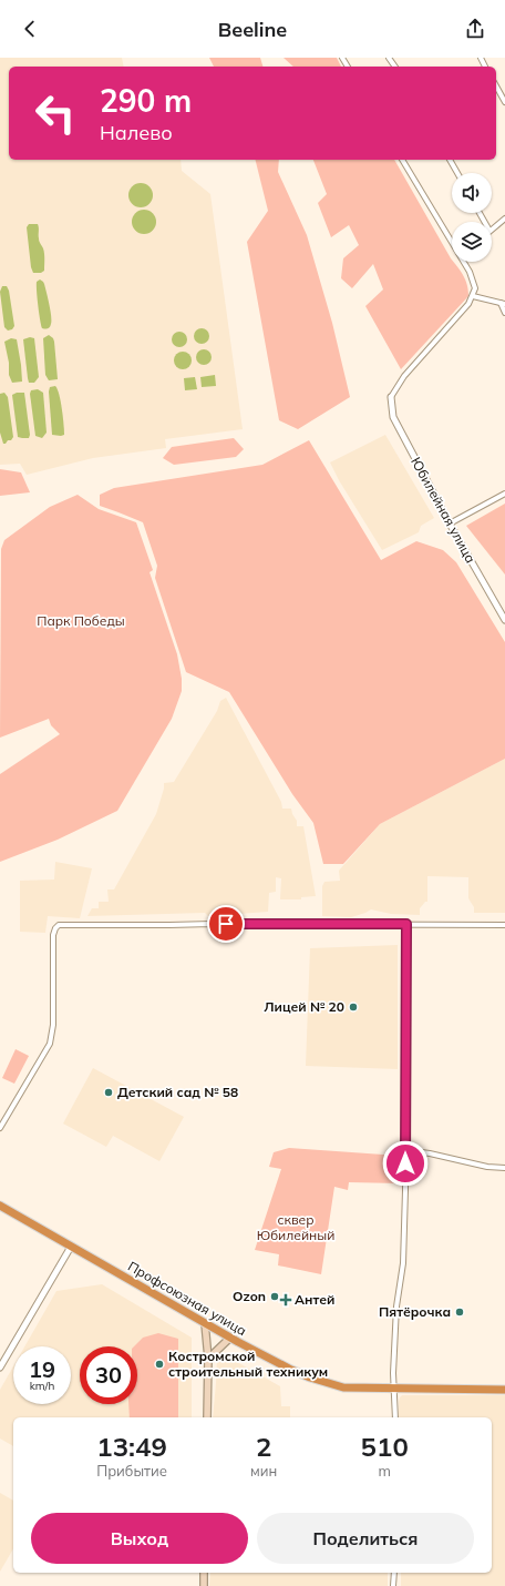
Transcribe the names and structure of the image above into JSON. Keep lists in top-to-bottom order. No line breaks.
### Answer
{"streets":{"highway":["Профсоюзная улица"],"street":["Юбилейная улица"]},"parks":["Парк Победы","сквер Юбилейный"],"places":{"other":["Лицей № 20","Детский сад № 58","Ozon","Пятёрочка","Костромской строительный техникум"],"health":["Антей"]},"page":{"header":"Beeline","turn":["290 m","Налево"],"speed":"19 km/h","limit":"30","eta":["13:49","Прибытие","2","мин","510","m"],"buttons":["Выход","Поделиться"]}}
